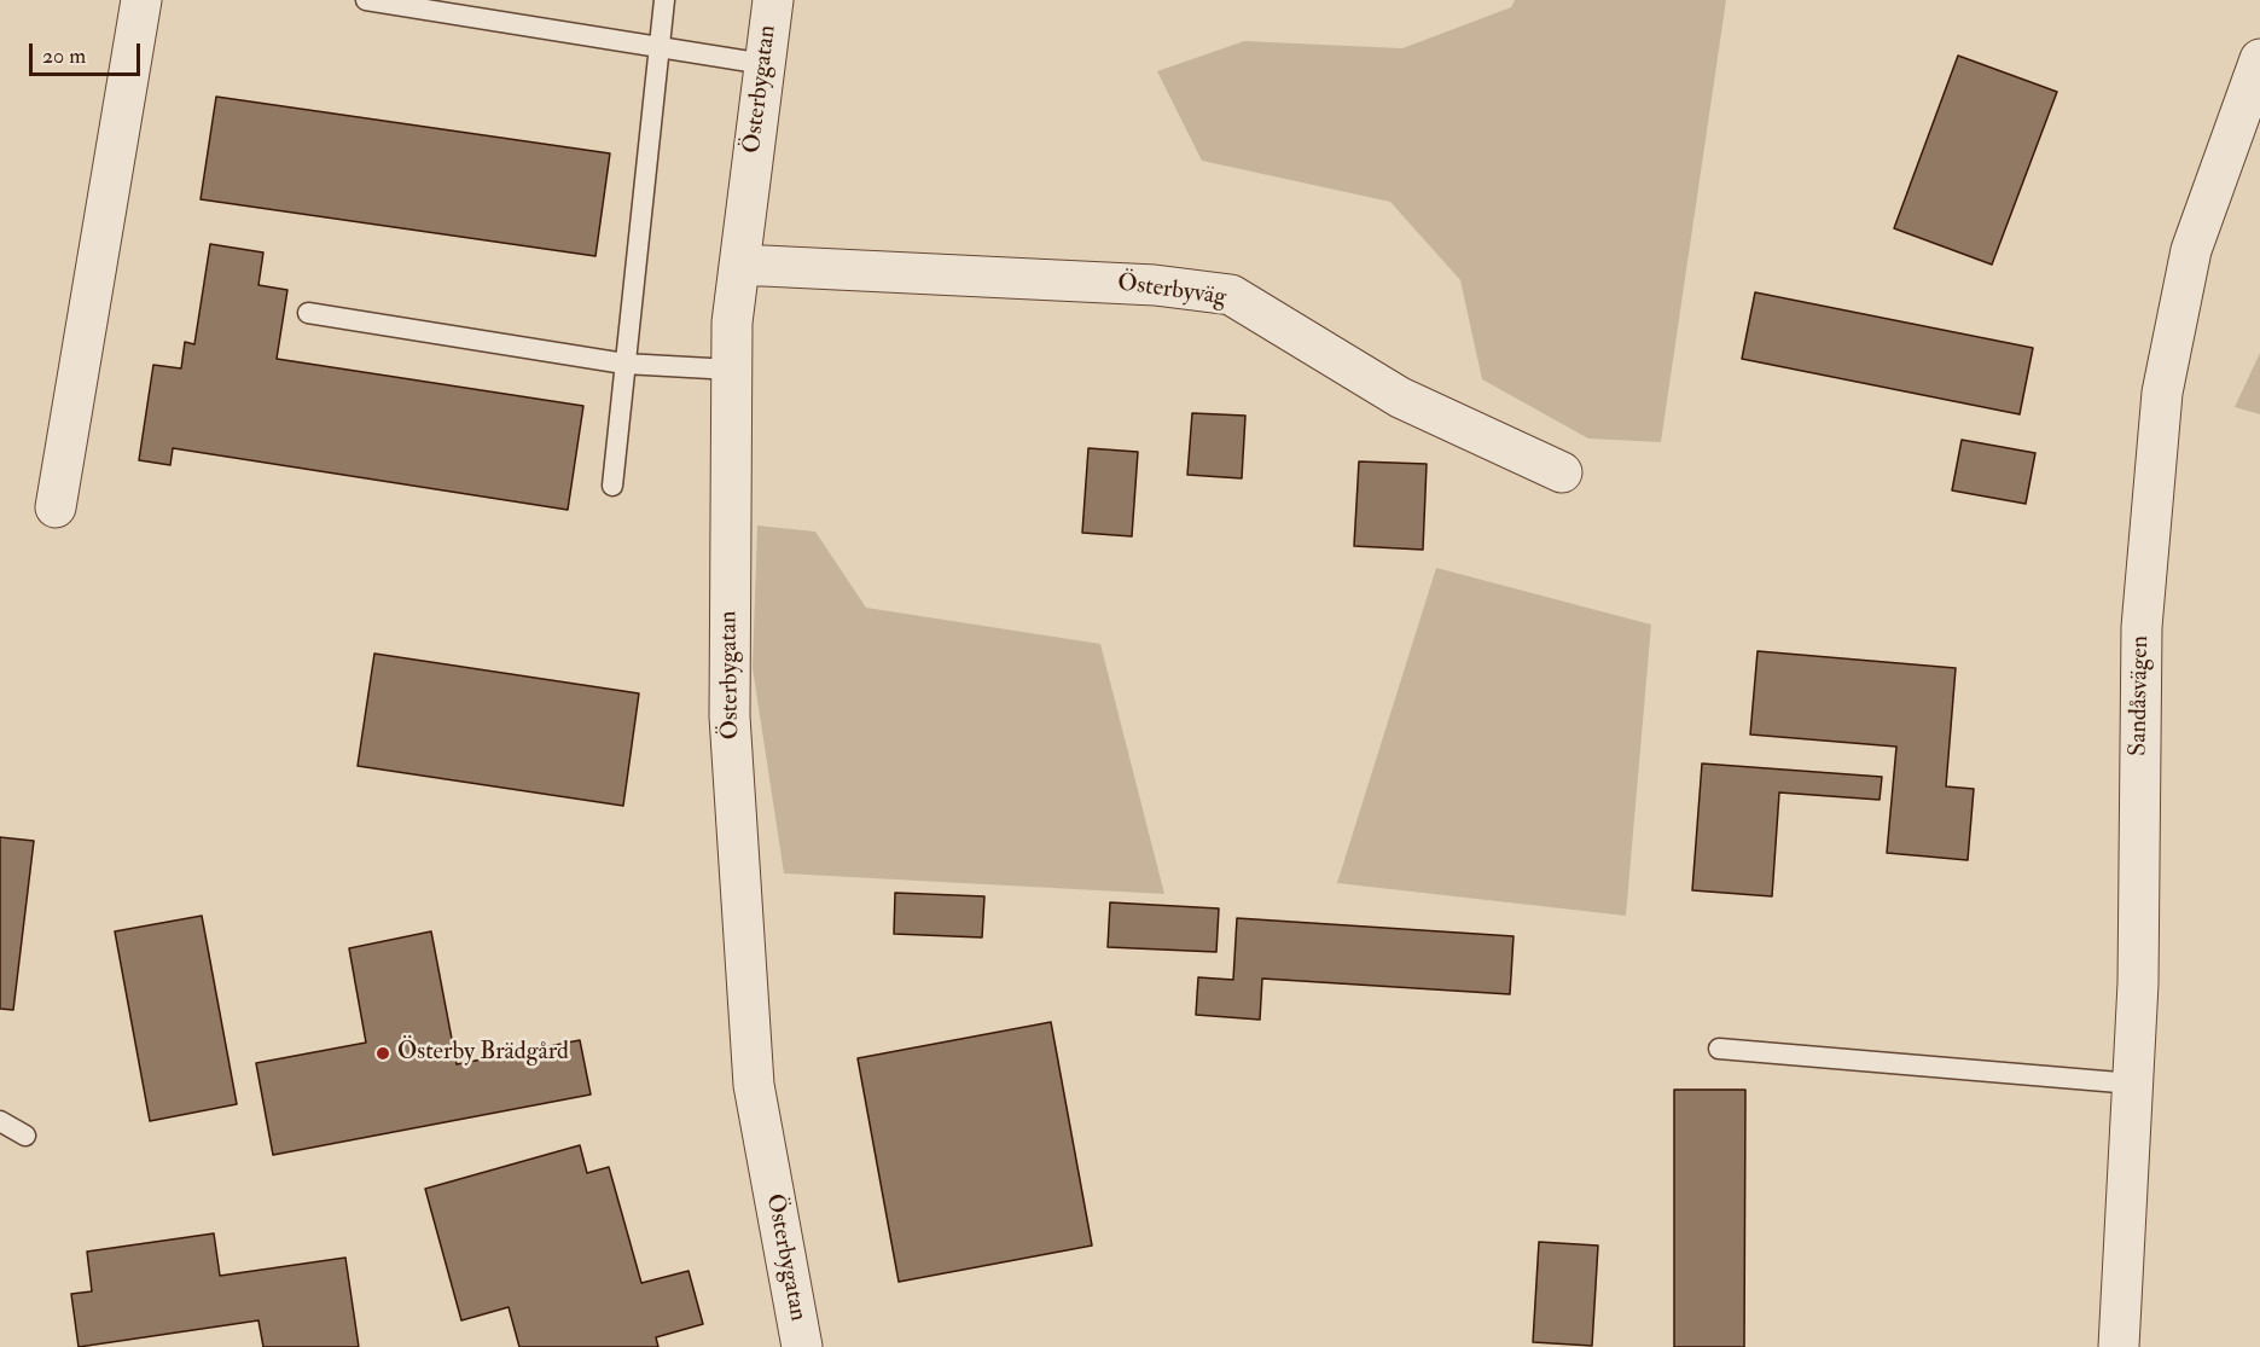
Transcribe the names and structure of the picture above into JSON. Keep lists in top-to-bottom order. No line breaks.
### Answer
{"streets":{"street":["Österbygatan","Österbyväg","Sandåsvägen"]},"crossings":[["Österbygatan","Österbyväg"]],"places":["Österby Brädgård"],"scale_bar":"20 m"}
